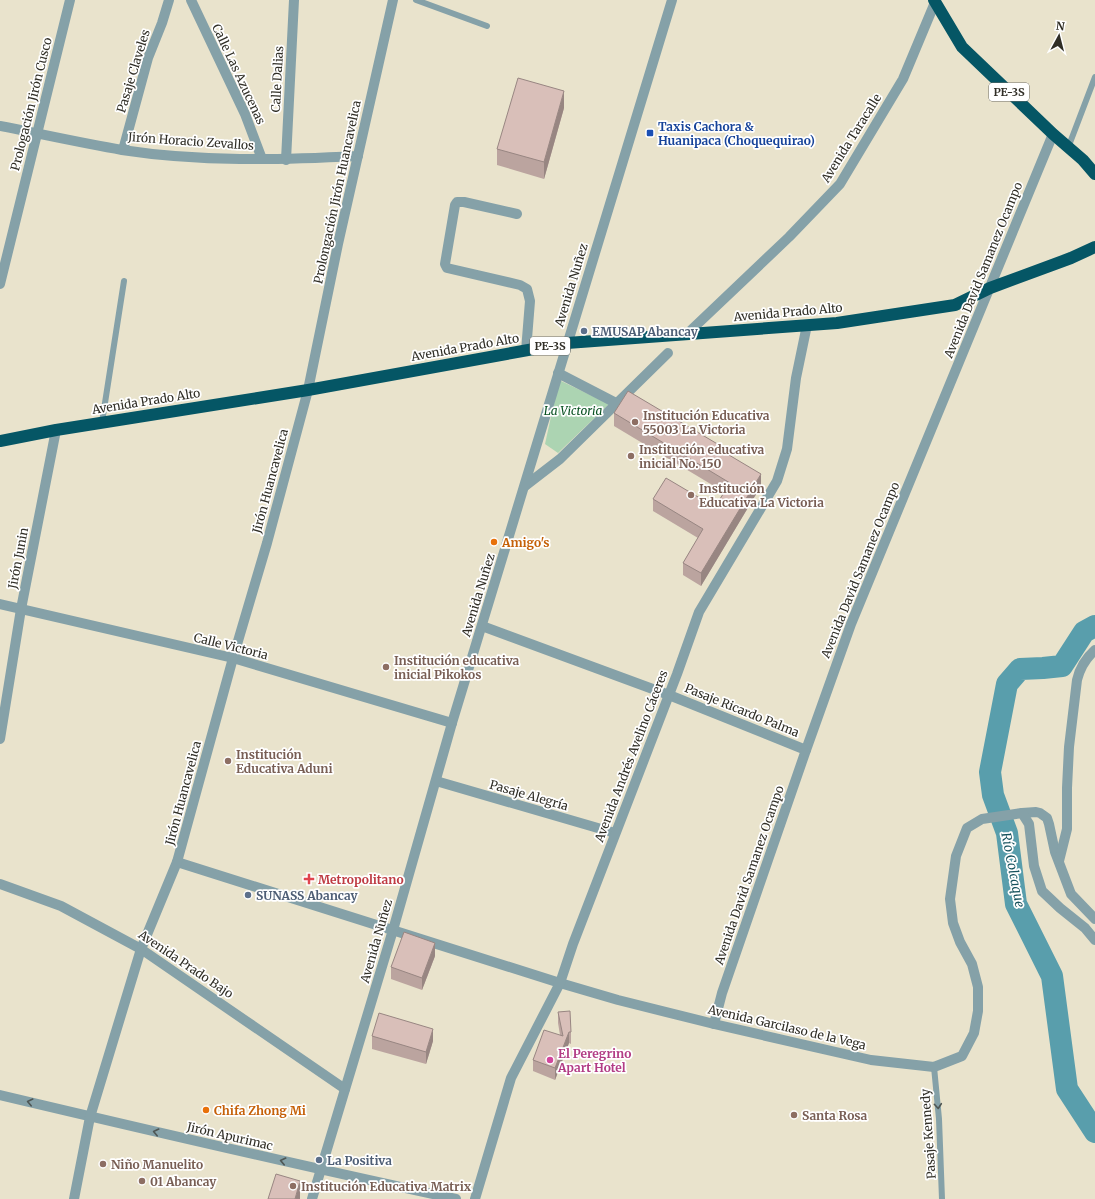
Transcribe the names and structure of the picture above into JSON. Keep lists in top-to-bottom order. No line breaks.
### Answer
{"streets":{"highway":["PE-3S","Avenida Prado Alto"],"street":["Pasaje Claveles","Calle Las Azucenas","Calle Dalias","Prologación Jirón Cusco","Avenida Taracalle","Jirón Horacio Zevallos","Prolongación Jirón Huancavelica","Avenida David Samanez Ocampo","Avenida Nuñez","Jirón Huancavelica","Jirón Junin","Calle Victoria","Pasaje Ricardo Palma","Avenida Andrés Avelino Cáceres","Pasaje Alegría","Avenida Prado Bajo","Avenida Garcilaso de la Vega","Jirón Apurimac"],"lane":["Pasaje Kennedy"]},"crossings":[["Pasaje Claveles","Jirón Horacio Zevallos"],["Calle Las Azucenas","Jirón Horacio Zevallos"],["Calle Dalias","Jirón Horacio Zevallos"],["PE-3S","Avenida Taracalle"],["PE-3S","Avenida David Samanez Ocampo"],["Prologación Jirón Cusco","Jirón Horacio Zevallos"],["Avenida Taracalle","Avenida Prado Alto"],["Jirón Horacio Zevallos","Prolongación Jirón Huancavelica"],["Prolongación Jirón Huancavelica","Avenida Prado Alto"],["Prolongación Jirón Huancavelica","Jirón Huancavelica"],["Avenida David Samanez Ocampo","Avenida Prado Alto"],["Avenida David Samanez Ocampo","Pasaje Ricardo Palma"],["Avenida David Samanez Ocampo","Avenida Garcilaso de la Vega"],["Avenida Nuñez","Avenida Prado Alto"],["Avenida Nuñez","Calle Victoria"],["Avenida Nuñez","Pasaje Ricardo Palma"],["Avenida Nuñez","Pasaje Alegría"],["Avenida Nuñez","Avenida Prado Bajo"],["Avenida Nuñez","Avenida Garcilaso de la Vega"],["Avenida Nuñez","Jirón Apurimac"],["Avenida Prado Alto","Jirón Huancavelica"],["Avenida Prado Alto","Jirón Junin"],["Avenida Prado Alto","Avenida Andrés Avelino Cáceres"],["Jirón Huancavelica","Calle Victoria"],["Jirón Huancavelica","Avenida Prado Bajo"],["Jirón Huancavelica","Avenida Garcilaso de la Vega"],["Jirón Huancavelica","Jirón Apurimac"],["Jirón Junin","Calle Victoria"],["Pasaje Ricardo Palma","Avenida Andrés Avelino Cáceres"],["Avenida Andrés Avelino Cáceres","Pasaje Alegría"],["Avenida Andrés Avelino Cáceres","Avenida Garcilaso de la Vega"],["Avenida Garcilaso de la Vega","Pasaje Kennedy"]],"one_way":["Pasaje Kennedy","Jirón Apurimac"],"water":["Río Colcaque"],"parks":["La Victoria"],"places":{"transit":["Taxis Cachora & Huanipaca (Choquequirao)"],"other":["EMUSAP Abancay","Institución Educativa 55003 La Victoria","Institución educativa inicial No. 150","Institución Educativa La Victoria","Amigo's","Institución educativa inicial Pikokos","Institución Educativa Aduni","SUNASS Abancay","El Peregrino Apart Hotel","Chifa Zhong Mi","Santa Rosa","La Positiva","Niño Manuelito","01 Abancay","Institución Educativa Matrix"],"health":["Metropolitano"]},"north":"top"}
